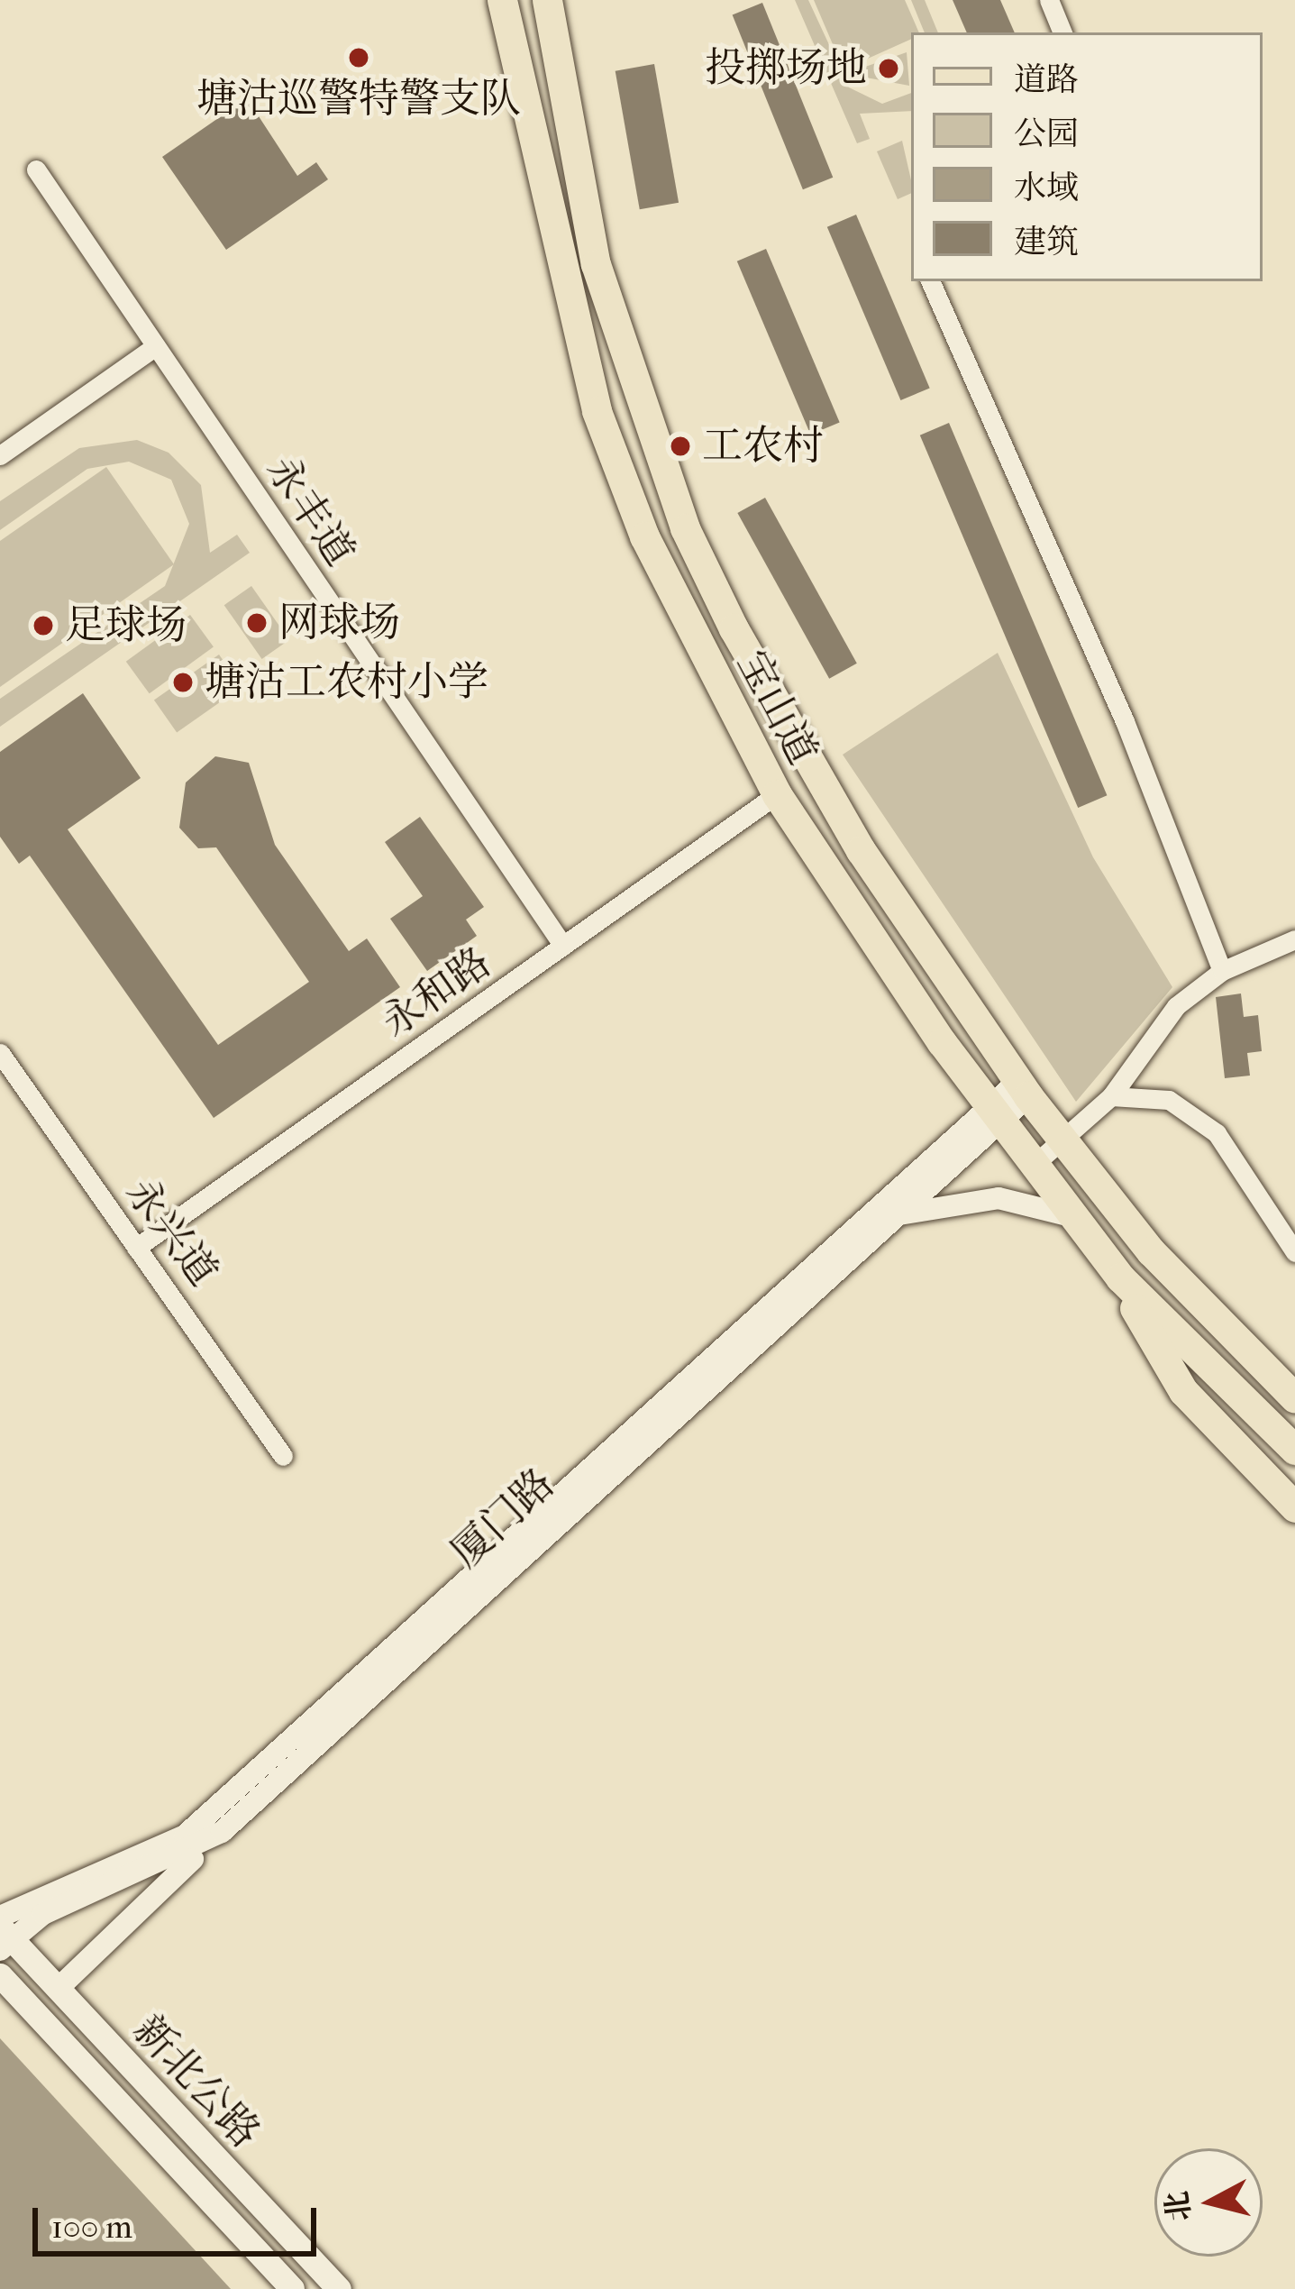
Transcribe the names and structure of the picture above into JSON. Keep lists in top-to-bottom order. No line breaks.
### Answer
{"streets":{"main road":["宝山道","新北公路"],"street":["永丰道","永和路","永兴道","厦门路"]},"crossings":[["永丰道","永和路"],["宝山道","永和路"],["宝山道","厦门路"],["永和路","永兴道"],["厦门路","新北公路"]],"places":["塘沽巡警特警支队","投掷场地","工农村","网球场","足球场","塘沽工农村小学"],"legend":["道路","公园","水域","建筑"],"scale_bar":"100 m","north":"left"}
